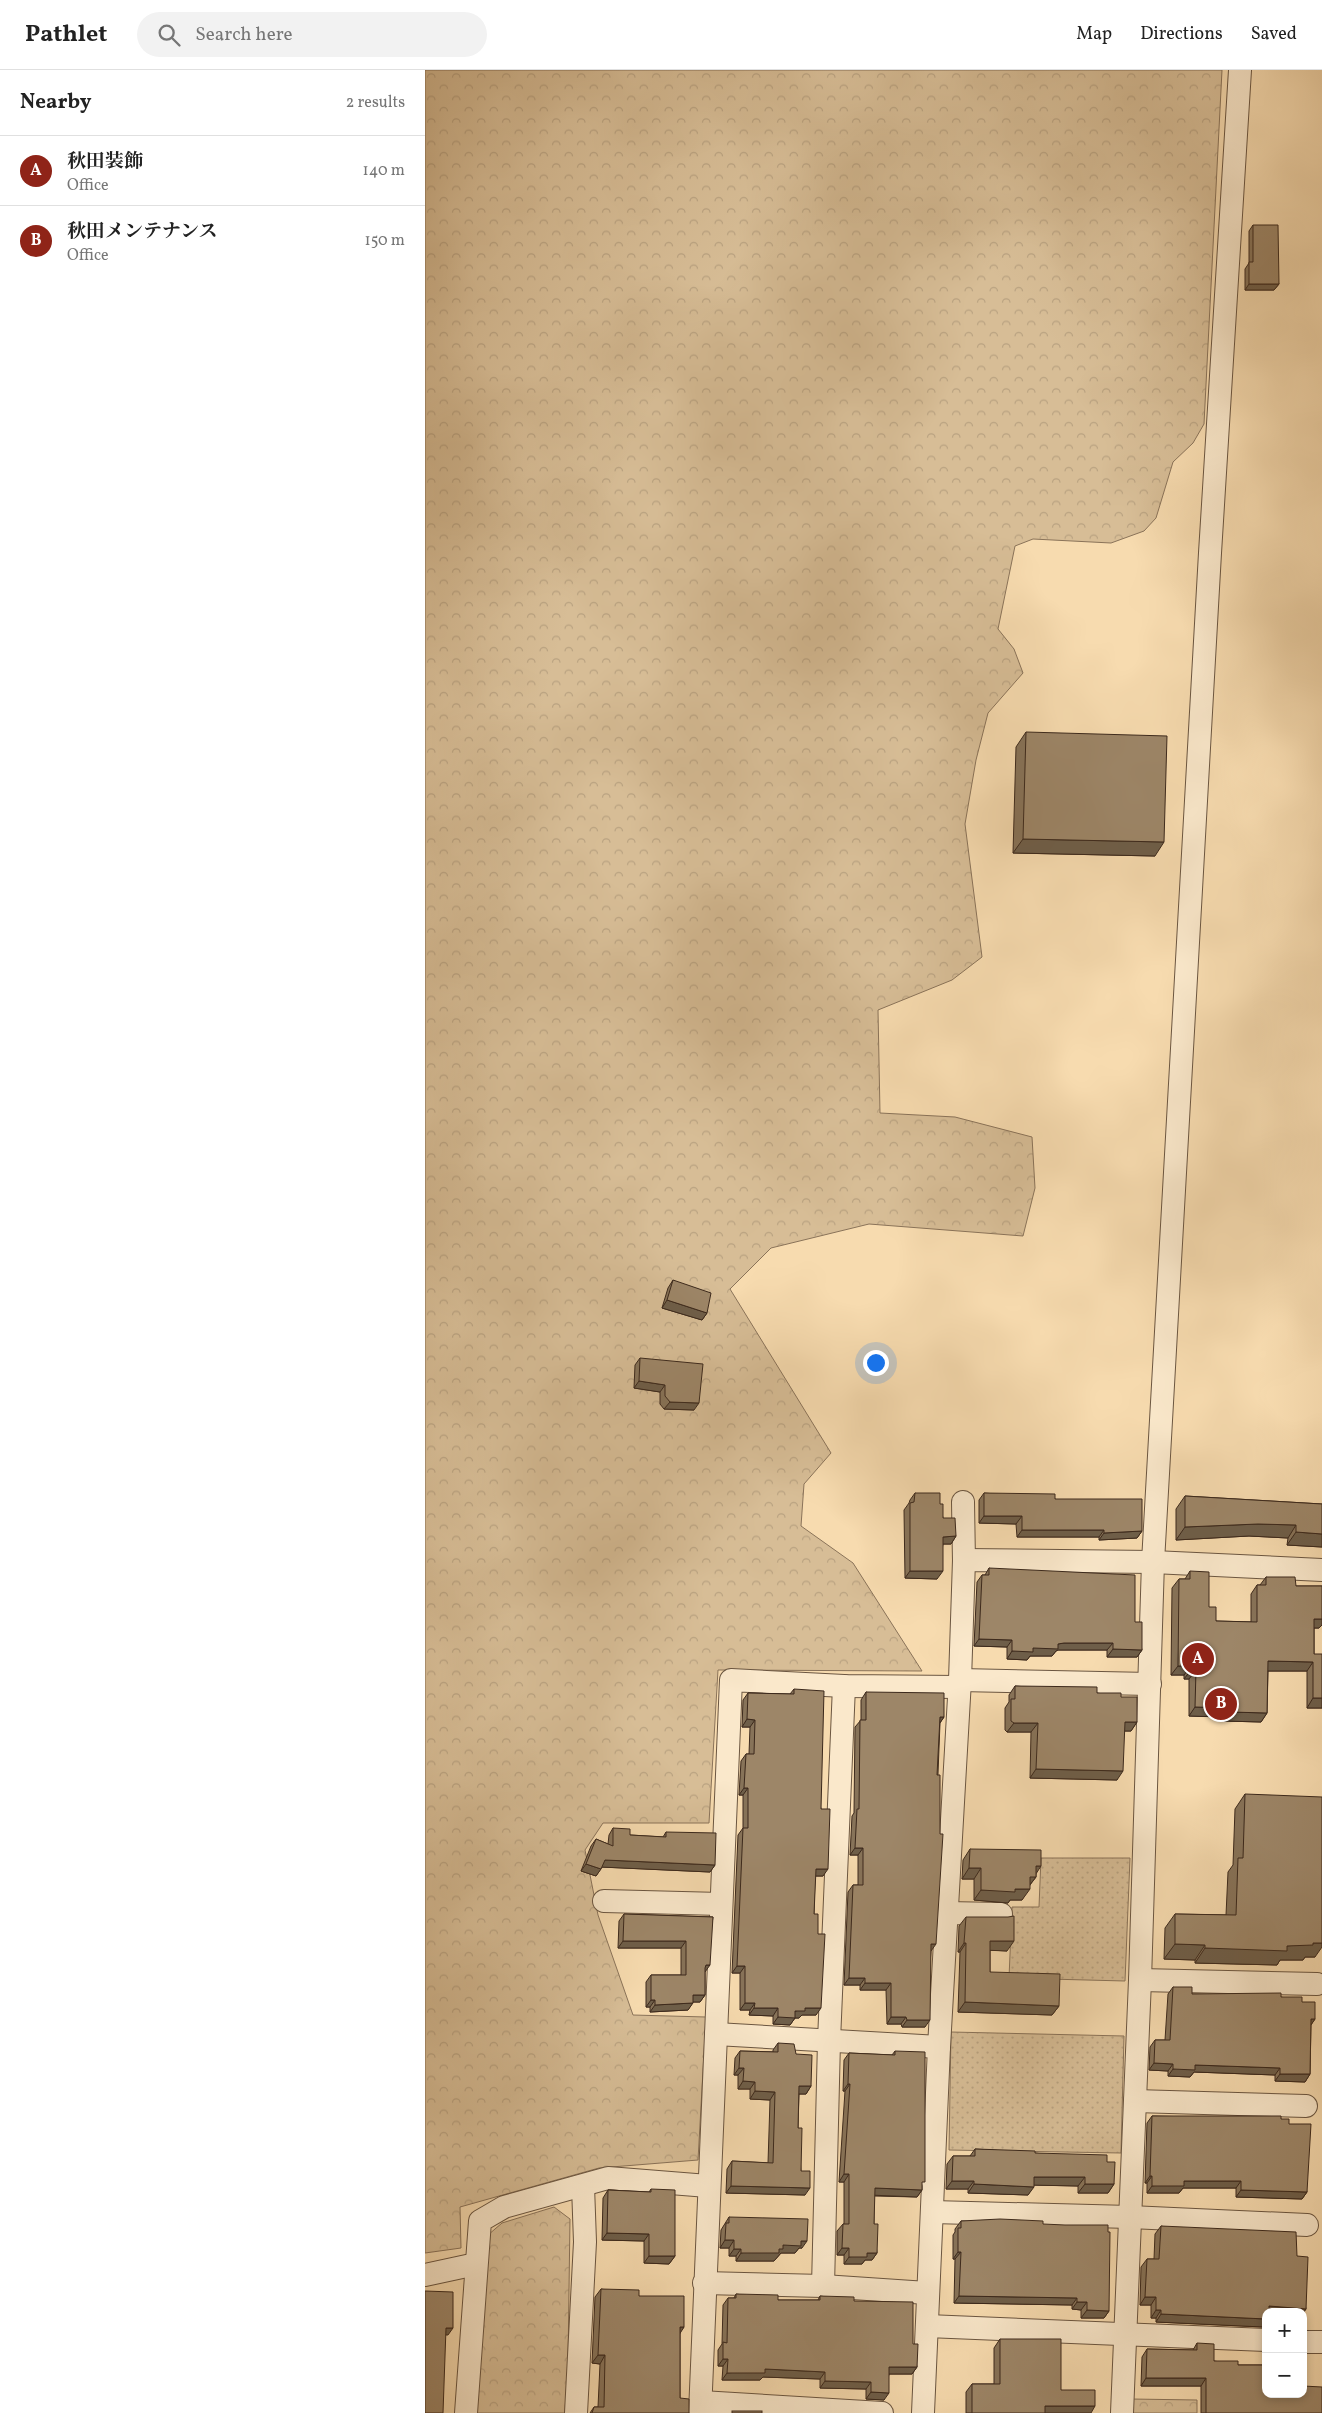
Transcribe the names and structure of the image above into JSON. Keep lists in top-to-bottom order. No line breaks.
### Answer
{"page":{"header":"Pathlet","search":"Search here","nav":["Map","Directions","Saved"],"heading":["Nearby","2 results"],"list":[{"mark":"A","name":"秋田装飾","note":"Office","value":"140 m"},{"mark":"B","name":"秋田メンテナンス","note":"Office","value":"150 m"}],"pins":["A","B"],"map_buttons":["+","−"]}}
